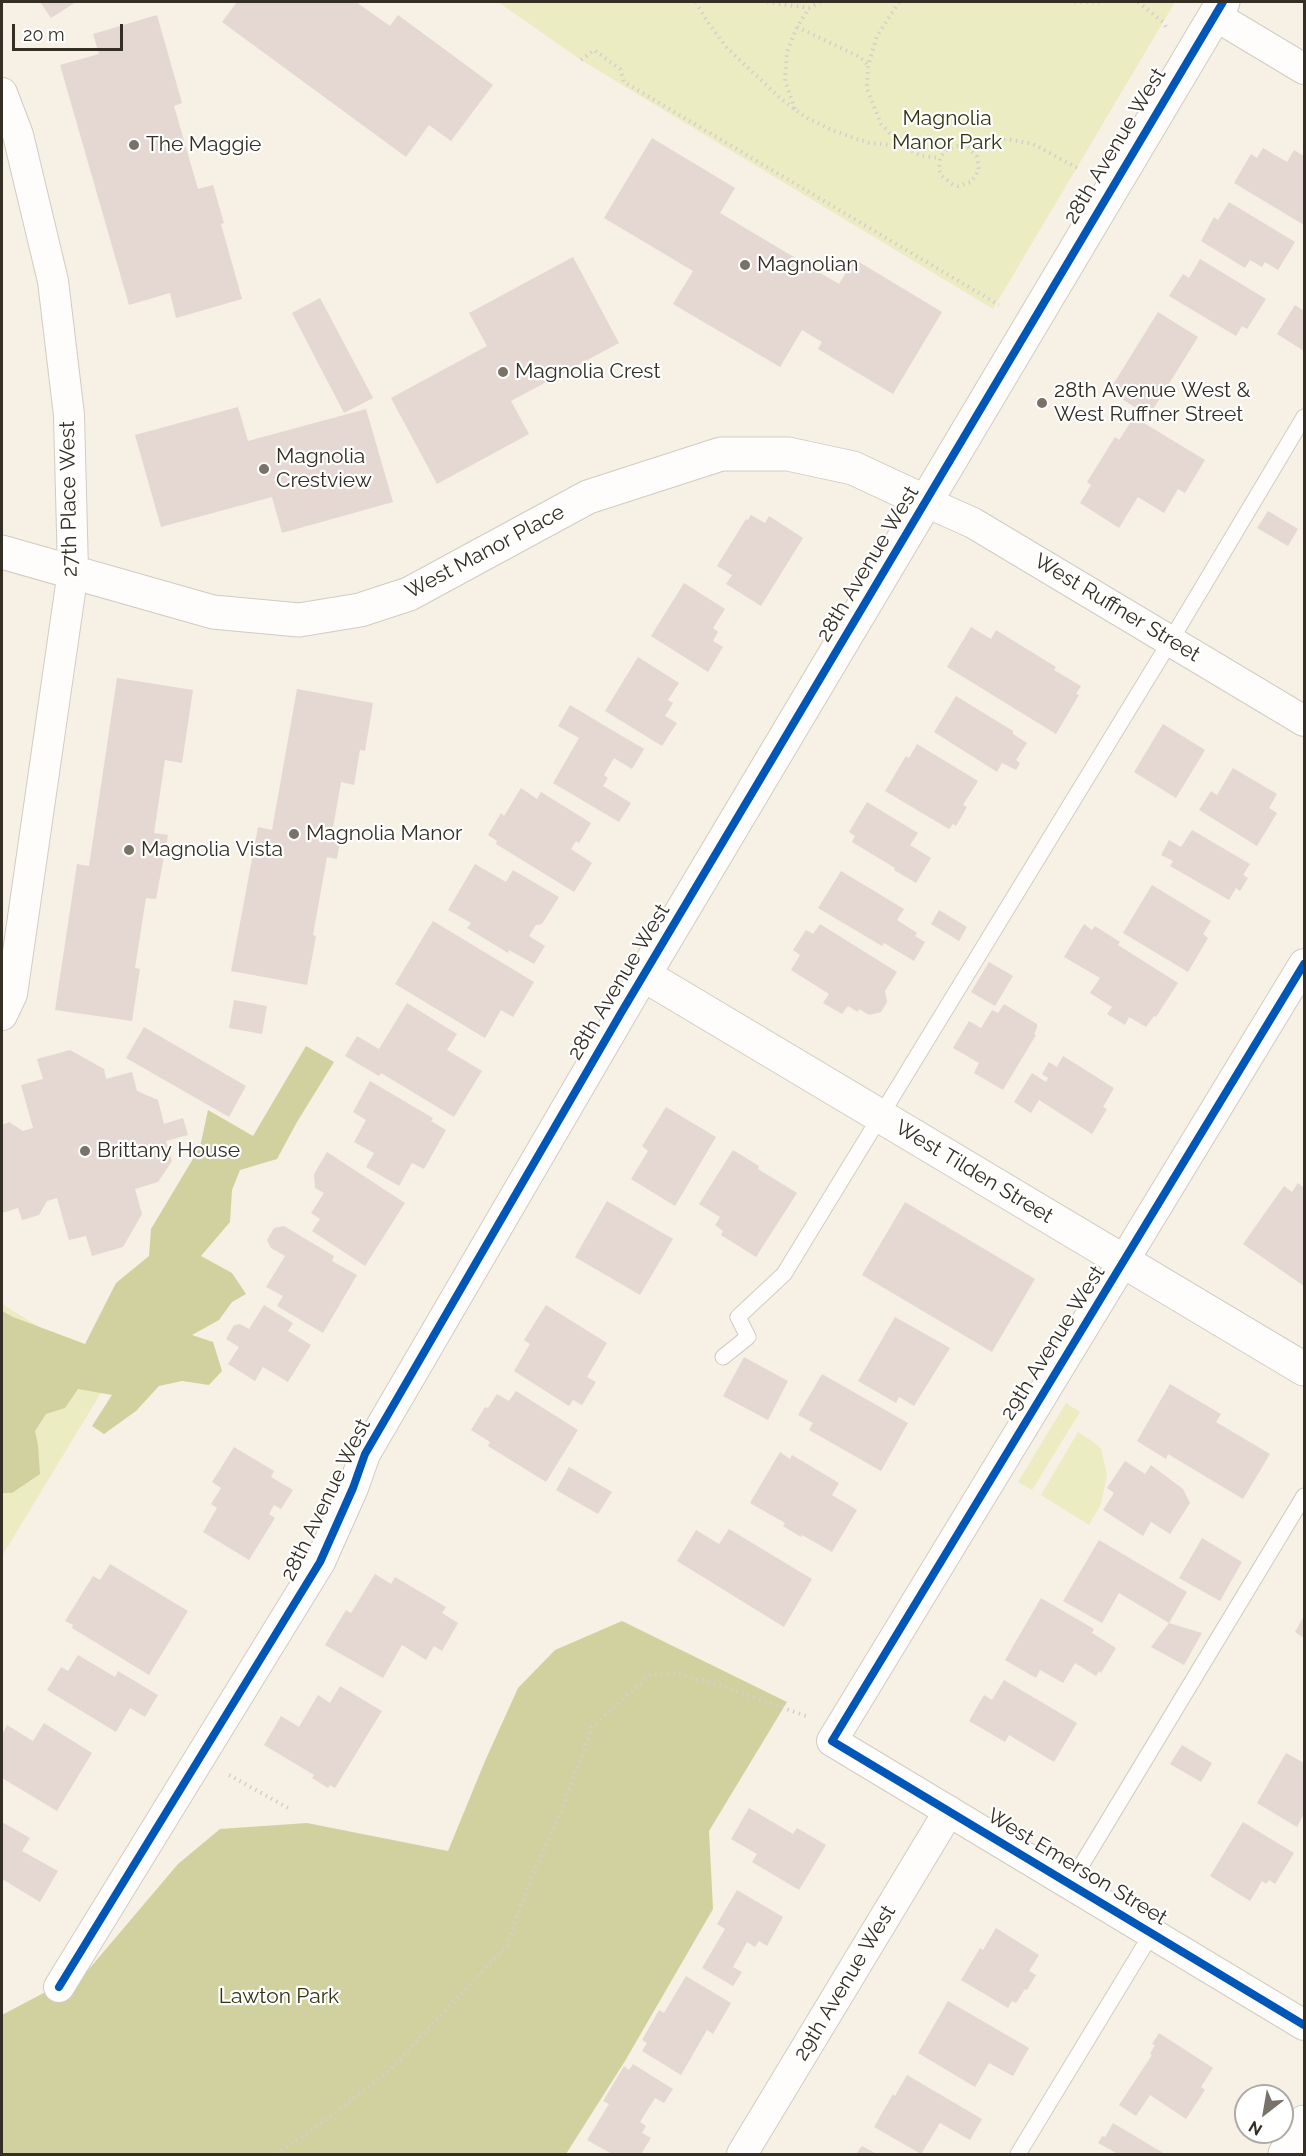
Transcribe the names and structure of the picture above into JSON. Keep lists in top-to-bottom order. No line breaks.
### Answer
{"streets":{"street":["28th Avenue West","27th Place West","West Manor Place","West Ruffner Street","West Tilden Street","29th Avenue West","West Emerson Street"]},"crossings":[["28th Avenue West","West Manor Place"],["28th Avenue West","West Ruffner Street"],["28th Avenue West","West Tilden Street"],["27th Place West","West Manor Place"],["West Manor Place","West Ruffner Street"],["West Tilden Street","29th Avenue West"],["29th Avenue West","West Emerson Street"]],"parks":["Magnolia Manor Park","Lawton Park"],"places":["The Maggie","Magnolian","Magnolia Crest","28th Avenue West & West Ruffner Street","Magnolia Crestview","Magnolia Manor","Magnolia Vista","Brittany House"],"scale_bar":"20 m","north":"bottom left"}
